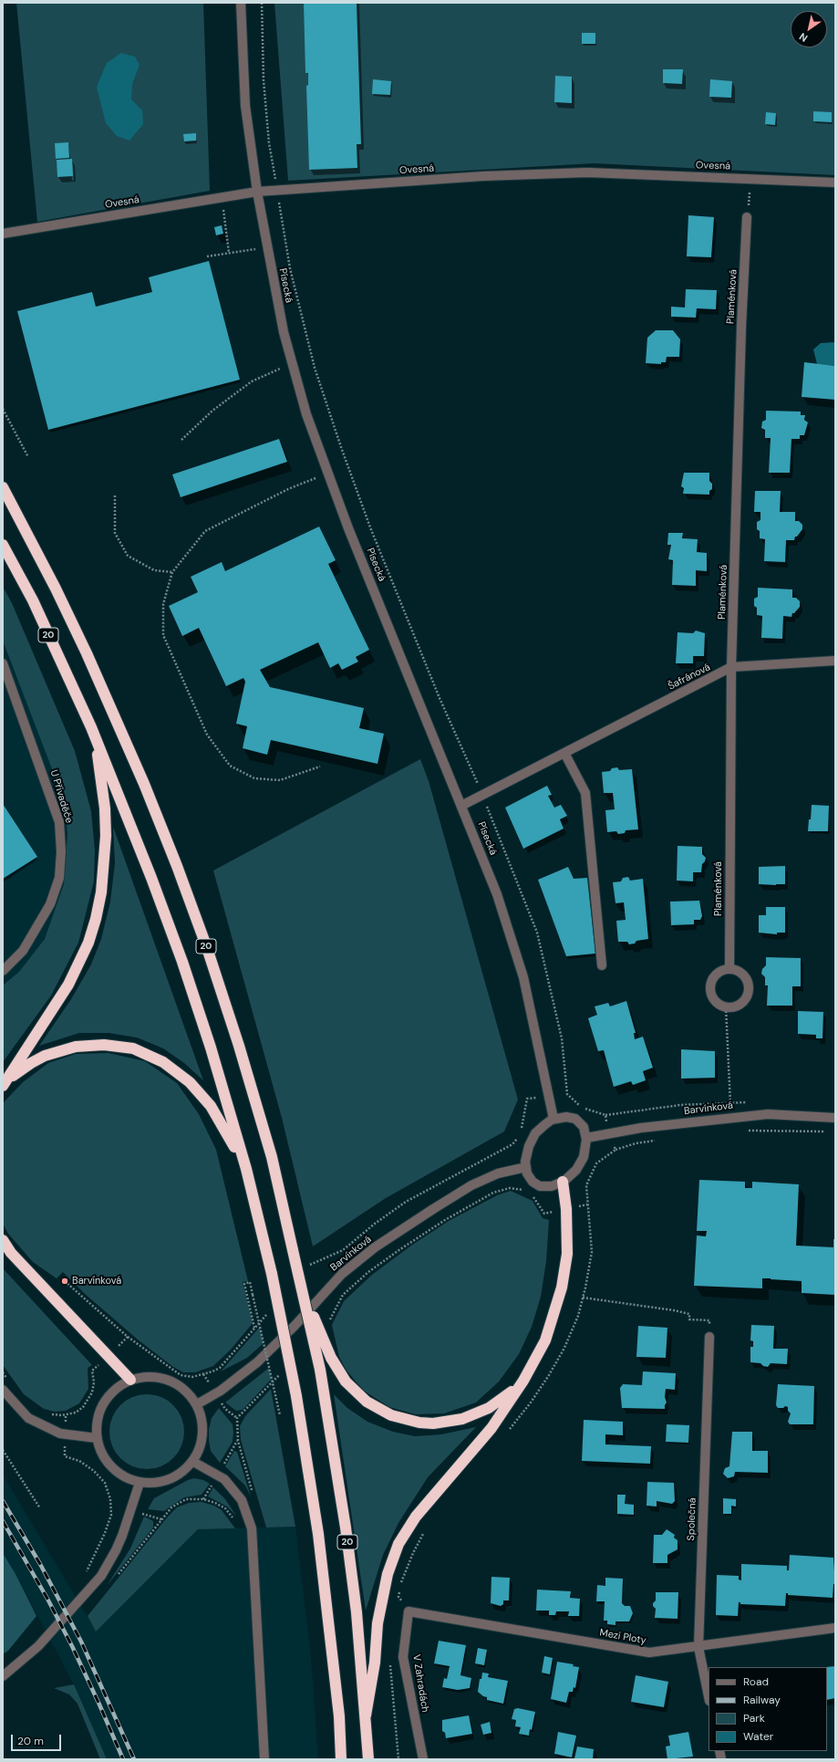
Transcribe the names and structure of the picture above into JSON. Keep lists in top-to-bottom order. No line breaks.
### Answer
{"streets":{"highway":["20"],"street":["Ovesná","Písecká","Plaménková","Šafránová","U Přivaděče","Barvínková","Společná","Mezi Ploty","V Zahradách"]},"crossings":[["Ovesná","Písecká"],["Písecká","Šafránová"],["Písecká","Barvínková"],["Plaménková","Šafránová"],["Společná","Mezi Ploty"],["Mezi Ploty","V Zahradách"]],"places":["Barvínková"],"legend":["Road","Railway","Park","Water"],"scale_bar":"20 m","north":"bottom left"}
